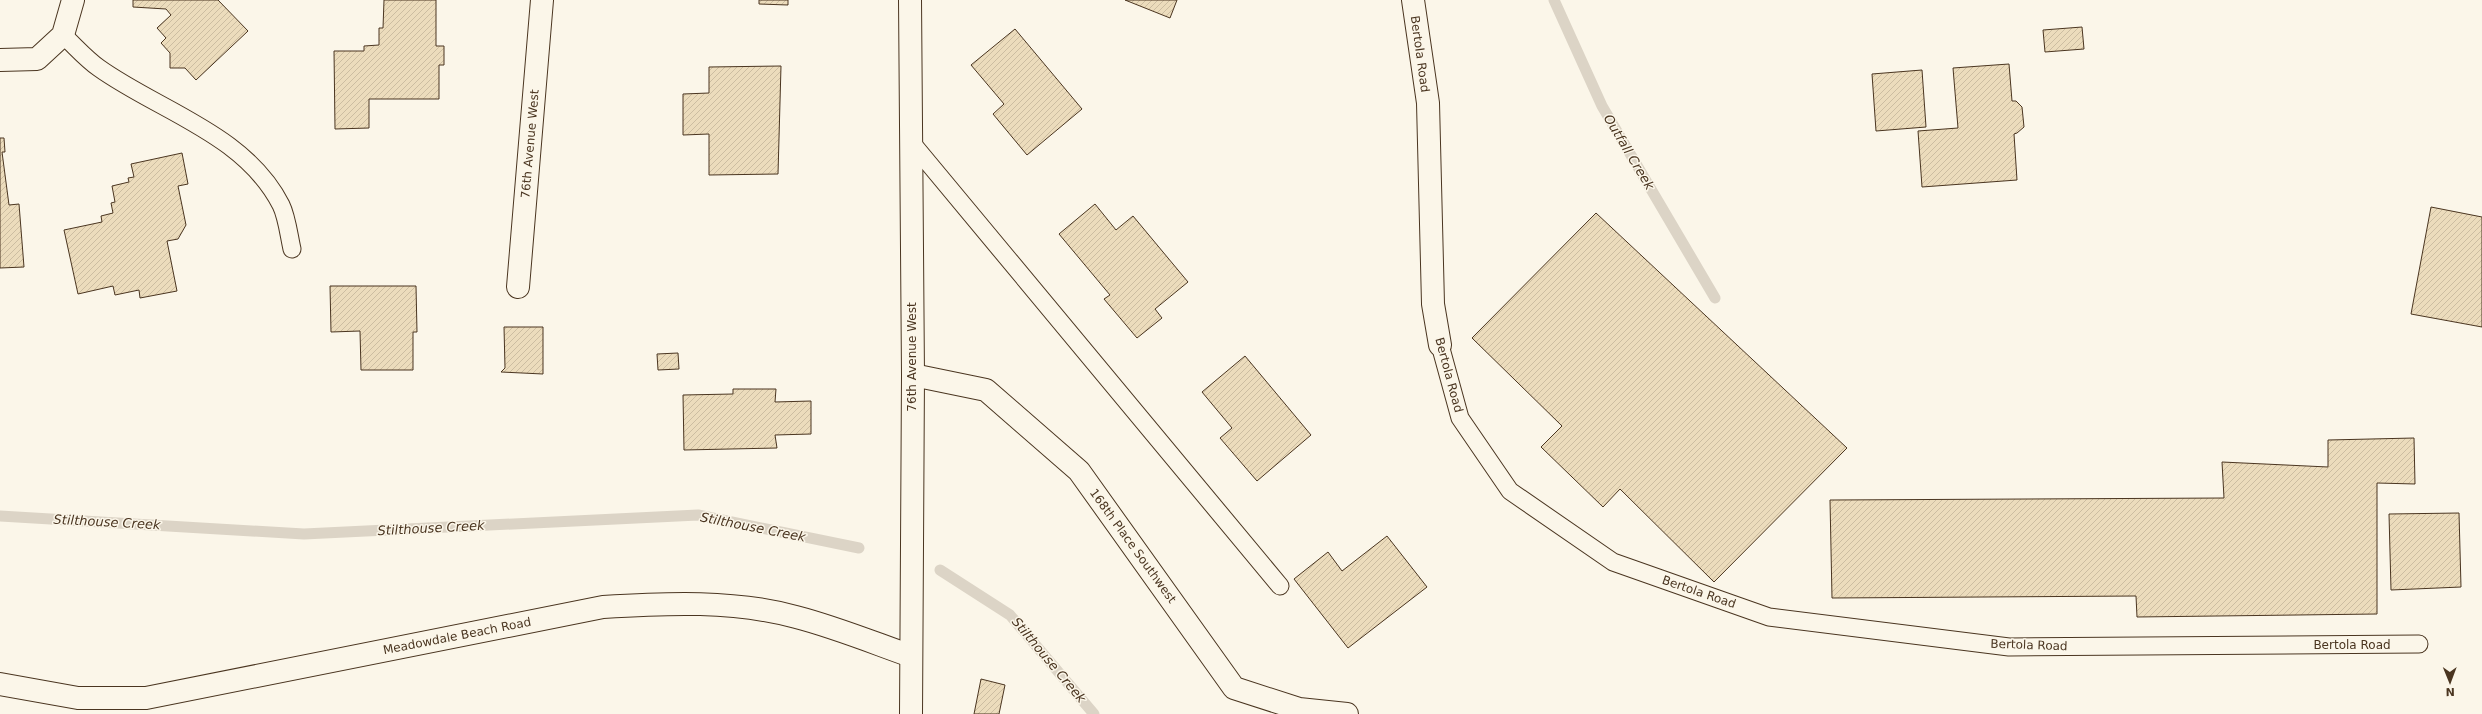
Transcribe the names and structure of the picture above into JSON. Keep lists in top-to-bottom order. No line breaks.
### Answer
{"streets":{"street":["Bertola Road","76th Avenue West","168th Place Southwest","Meadowdale Beach Road"]},"crossings":[["76th Avenue West","168th Place Southwest"],["76th Avenue West","Meadowdale Beach Road"]],"water":["Outfall Creek","Stilthouse Creek"],"north":"bottom"}
